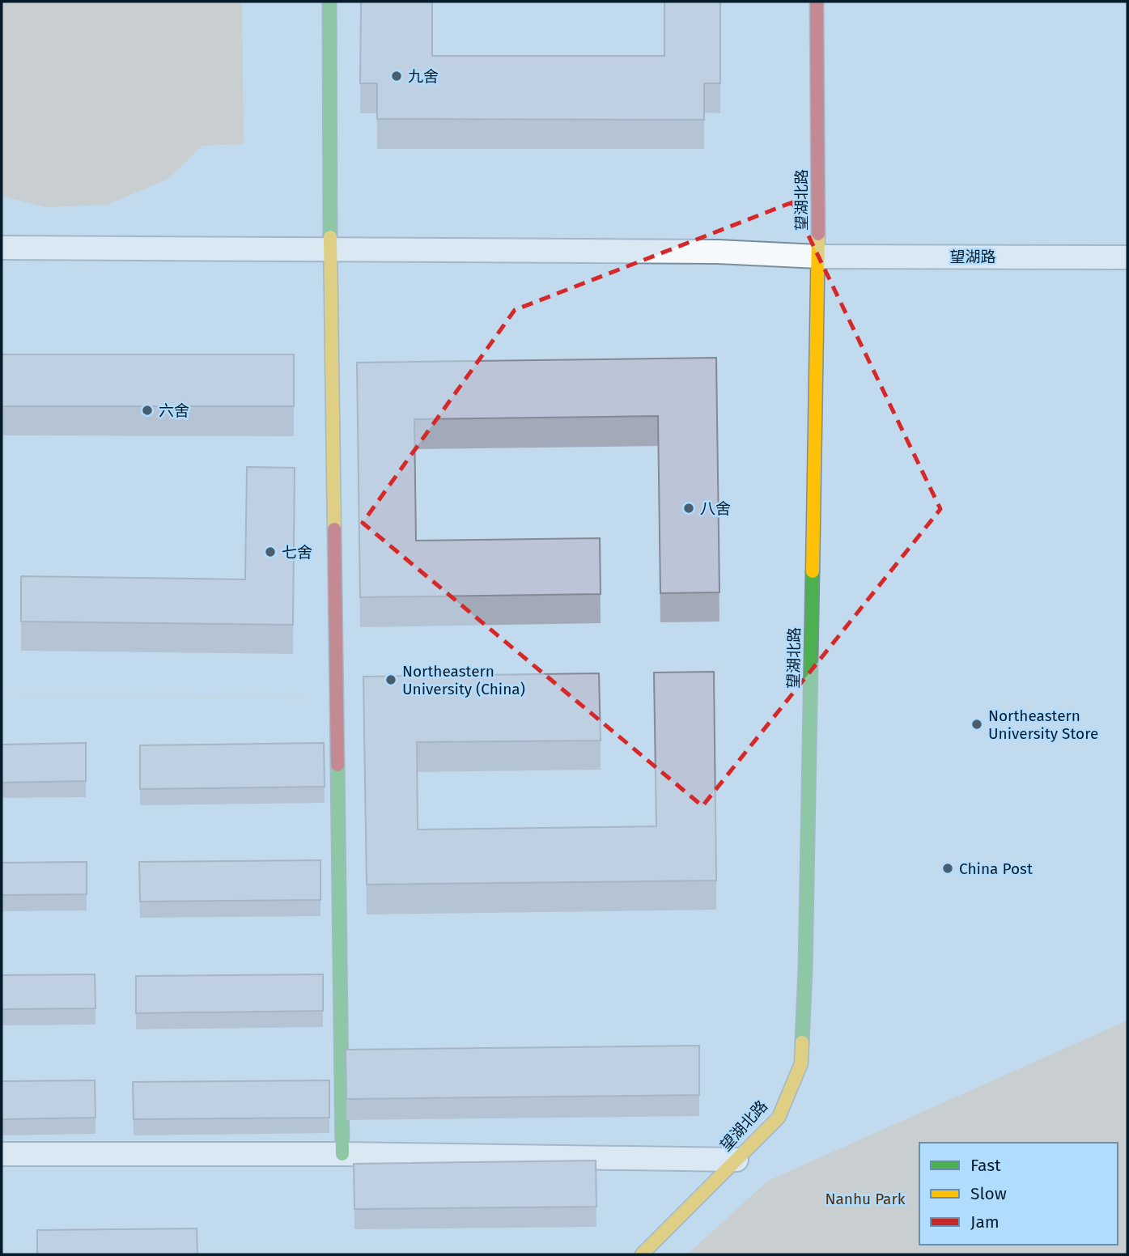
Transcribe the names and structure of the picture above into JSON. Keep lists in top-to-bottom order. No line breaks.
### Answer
{"streets":{"street":["望湖北路","望湖路"]},"crossings":[["望湖北路","望湖路"]],"parks":["Nanhu Park"],"places":["九舍","六舍","八舍","七舍","Northeastern University (China)","Northeastern University Store","China Post"],"legend":["Fast","Slow","Jam"]}
